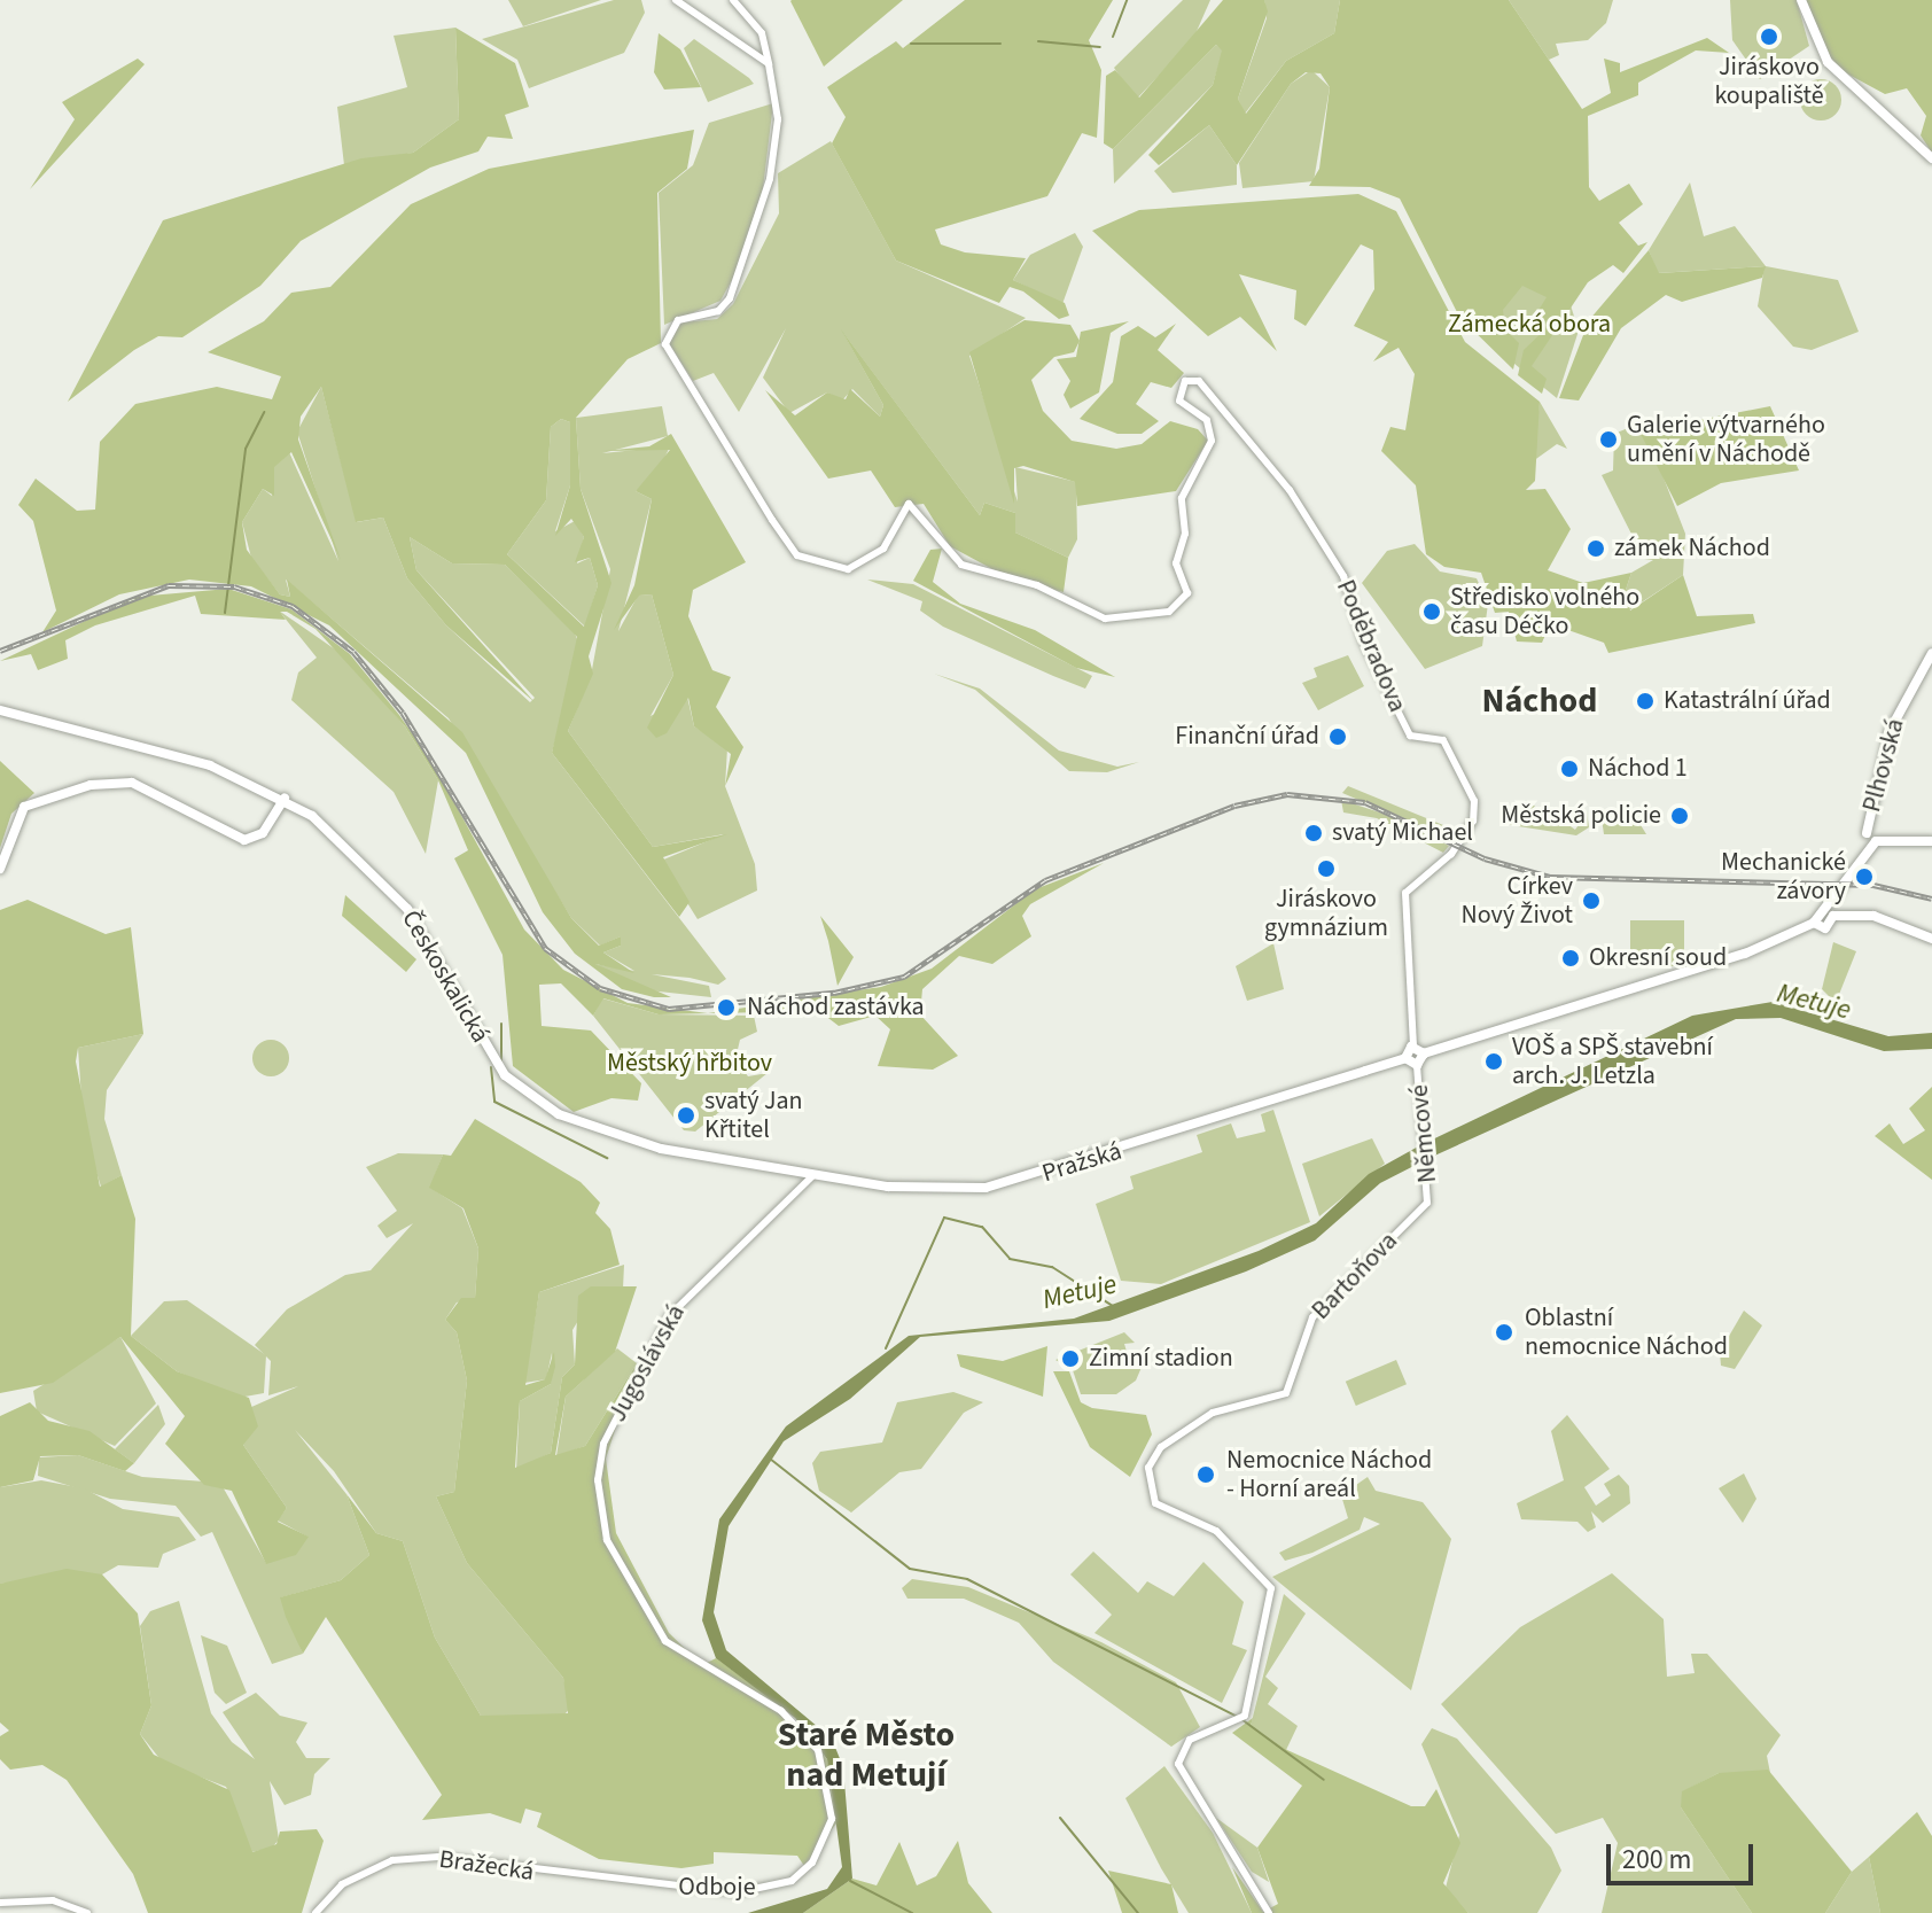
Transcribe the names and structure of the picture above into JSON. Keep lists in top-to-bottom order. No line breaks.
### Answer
{"streets":{"main road":["Plhovská","Českoskalická","Pražská"],"street":["Poděbradova","Němcové","Bartoňova","Jugoslávská","Bražecká","Odboje"]},"crossings":[["Českoskalická","Pražská"],["Němcové","Bartoňova"],["Pražská","Jugoslávská"],["Jugoslávská","Odboje"],["Bražecká","Odboje"]],"districts":["Náchod","Staré Město nad Metují"],"water":["Metuje"],"parks":["Zámecká obora","Městský hřbitov"],"places":["Jiráskovo koupaliště","Galerie výtvarného umění v Náchodě","zámek Náchod","Středisko volného času Déčko","Katastrální úřad","Finanční úřad","Náchod 1","Městská policie","svatý Michael","Jiráskovo gymnázium","Mechanické závory","Církev Nový Život","Okresní soud","Náchod zastávka","VOŠ a SPŠ stavební arch. J. Letzla","svatý Jan Křtitel","Oblastní nemocnice Náchod","Zimní stadion","Nemocnice Náchod - Horní areál"],"scale_bar":"200 m"}
